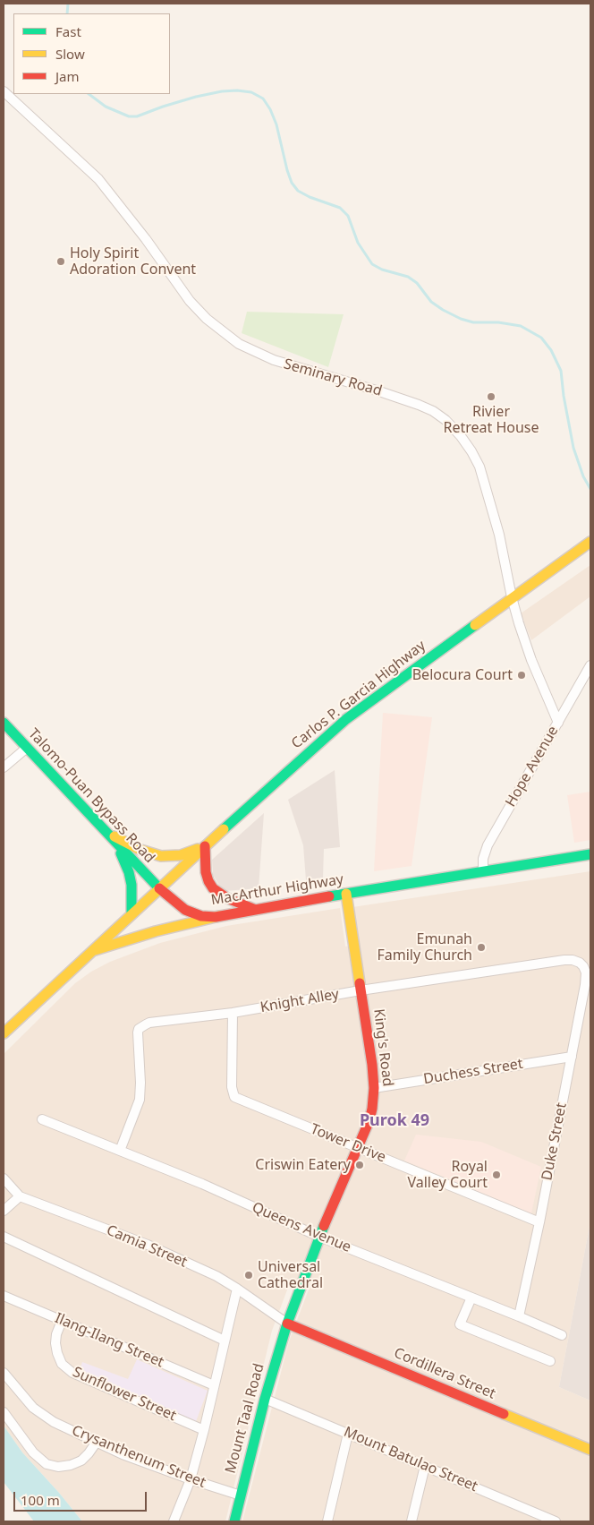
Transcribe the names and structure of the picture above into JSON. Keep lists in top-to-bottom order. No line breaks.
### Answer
{"streets":{"main road":["Carlos P. Garcia Highway","Talomo-Puan Bypass Road","MacArthur Highway","King's Road","Cordillera Street","Mount Taal Road"],"street":["Seminary Road","Hope Avenue","Knight Alley","Duchess Street","Duke Street","Tower Drive","Queens Avenue","Camia Street","Ilang-Ilang Street","Sunflower Street","Crysanthenum Street","Mount Batulao Street"]},"crossings":[["Seminary Road","Carlos P. Garcia Highway"],["Seminary Road","Hope Avenue"],["Carlos P. Garcia Highway","Talomo-Puan Bypass Road"],["Carlos P. Garcia Highway","MacArthur Highway"],["Hope Avenue","MacArthur Highway"],["Talomo-Puan Bypass Road","MacArthur Highway"],["MacArthur Highway","King's Road"],["Knight Alley","King's Road"],["Knight Alley","Duke Street"],["Knight Alley","Tower Drive"],["Knight Alley","Queens Avenue"],["King's Road","Duchess Street"],["King's Road","Tower Drive"],["King's Road","Queens Avenue"],["King's Road","Camia Street"],["King's Road","Cordillera Street"],["King's Road","Mount Taal Road"],["Duchess Street","Duke Street"],["Duke Street","Tower Drive"],["Duke Street","Queens Avenue"],["Camia Street","Cordillera Street"],["Camia Street","Mount Taal Road"],["Ilang-Ilang Street","Sunflower Street"],["Cordillera Street","Mount Taal Road"],["Mount Taal Road","Crysanthenum Street"],["Mount Taal Road","Mount Batulao Street"]],"districts":["Purok 49"],"places":["Holy Spirit Adoration Convent","Rivier Retreat House","Belocura Court","Emunah Family Church","Criswin Eatery","Royal Valley Court","Universal Cathedral"],"legend":["Fast","Slow","Jam"],"scale_bar":"100 m"}
